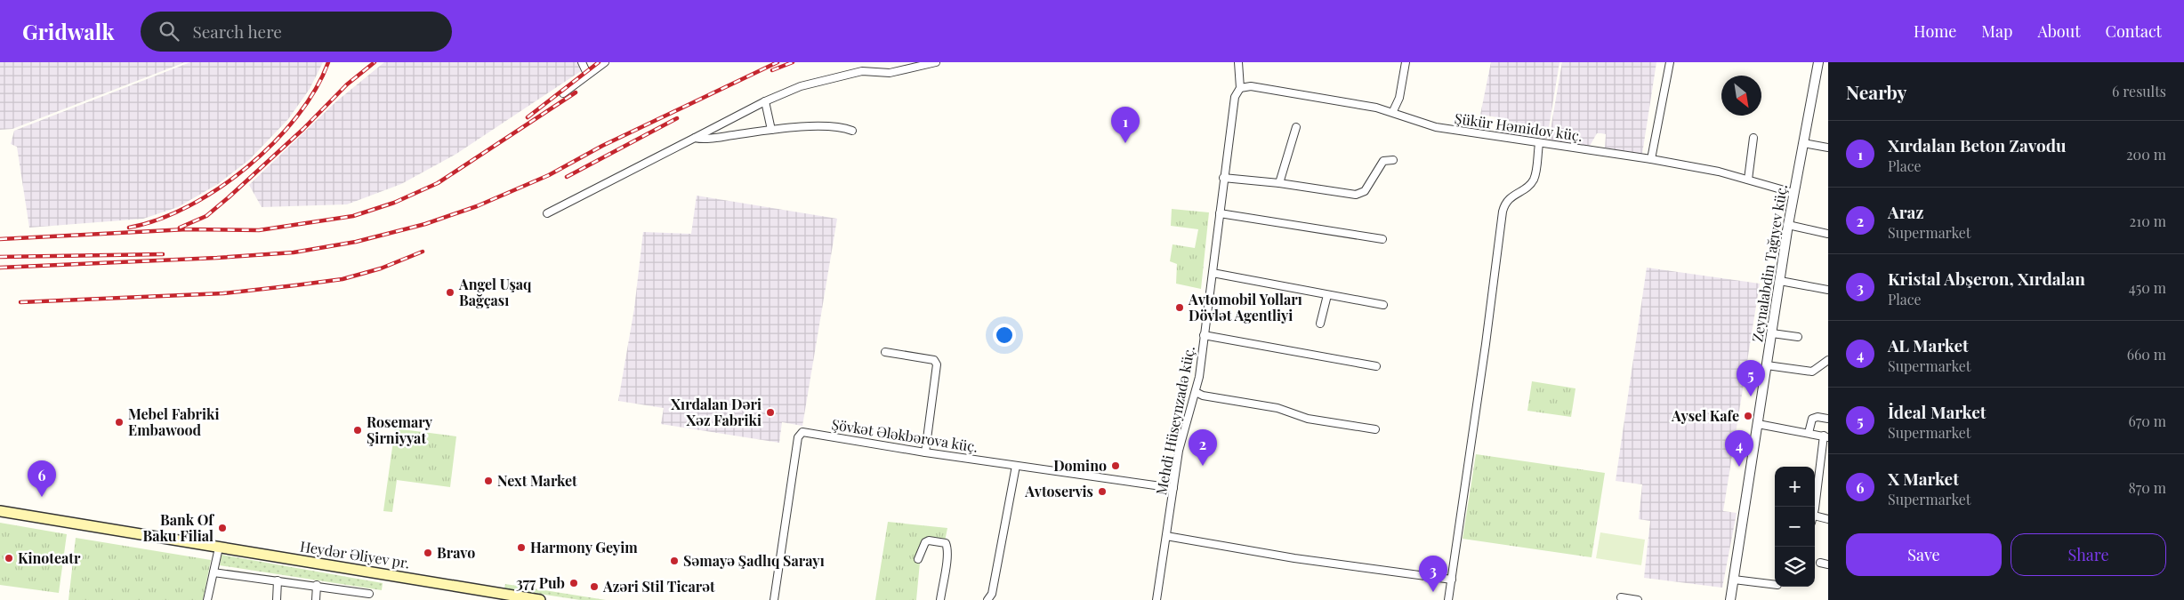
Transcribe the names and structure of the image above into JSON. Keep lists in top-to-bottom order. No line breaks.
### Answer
{"streets":{"main road":["Heydər Əliyev pr."],"street":["Şükür Həmidov küç.","Zeynalabdin Tağıyev küç.","Mehdi Hüseynzadə küç.","Şövkət Ələkbərova küç."]},"crossings":[["Şükür Həmidov küç.","Zeynalabdin Tağıyev küç."],["Şükür Həmidov küç.","Mehdi Hüseynzadə küç."],["Mehdi Hüseynzadə küç.","Şövkət Ələkbərova küç."]],"places":["Angel Uşaq Bağçası","Avtomobil Yolları Dövlət Agentliyi","Xırdalan Dəri Xəz Fabriki","Aysel Kafe","Mebel Fabriki Embawood","Rosemary Şirniyyat","Domino","Next Market","Avtoservis","Bank Of Baku Filial","Harmony Geyim","Bravo","Kinoteatr","Səmayə Şadlıq Sarayı","377 Pub","Azəri Stil Ticarət"],"north":"bottom right","page":{"header":"Gridwalk","search":"Search here","nav":["Home","Map","About","Contact"],"heading":["Nearby","6 results"],"pins":["1","5","2","4","6","3"],"list":[{"mark":"1","name":"Xırdalan Beton Zavodu","note":"Place","value":"200 m"},{"mark":"2","name":"Araz","note":"Supermarket","value":"210 m"},{"mark":"3","name":"Kristal Abşeron, Xırdalan","note":"Place","value":"450 m"},{"mark":"4","name":"AL Market","note":"Supermarket","value":"660 m"},{"mark":"5","name":"İdeal Market","note":"Supermarket","value":"670 m"},{"mark":"6","name":"X Market","note":"Supermarket","value":"870 m"}],"map_buttons":["+","−"],"buttons":["Save","Share"]}}
